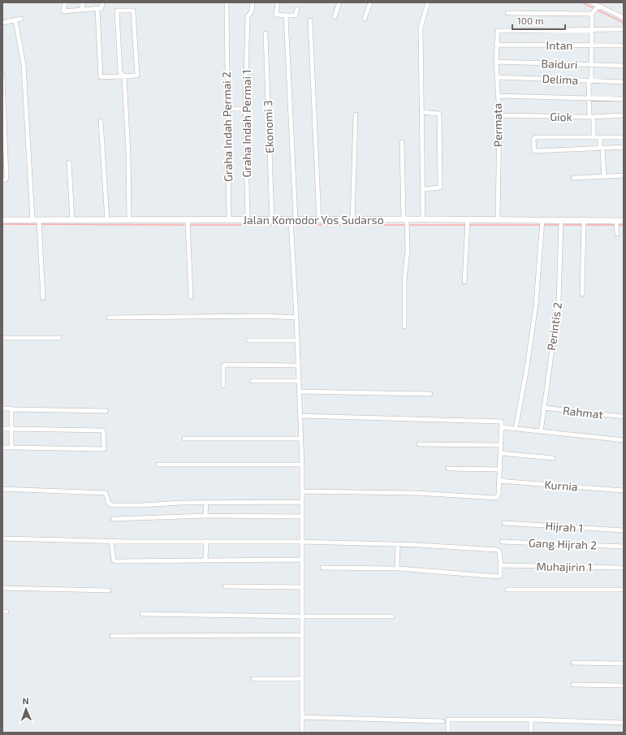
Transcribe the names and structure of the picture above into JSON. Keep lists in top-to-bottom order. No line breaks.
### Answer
{"streets":{"street":["Intan","Baiduri","Delima","Giok","Graha Indah Permai 1","Permata","Graha Indah Permai 2","Ekonomi 3","Jalan Komodor Yos Sudarso","Perintis 2","Rahmat","Kurnia","Hijrah 1","Gang Hijrah 2","Muhajirin 1"]},"crossings":[["Intan","Permata"],["Baiduri","Permata"],["Delima","Permata"],["Giok","Permata"],["Graha Indah Permai 1","Jalan Komodor Yos Sudarso"],["Permata","Jalan Komodor Yos Sudarso"],["Graha Indah Permai 2","Jalan Komodor Yos Sudarso"],["Ekonomi 3","Jalan Komodor Yos Sudarso"],["Jalan Komodor Yos Sudarso","Perintis 2"],["Perintis 2","Rahmat"]],"scale_bar":"100 m","north":"top"}
